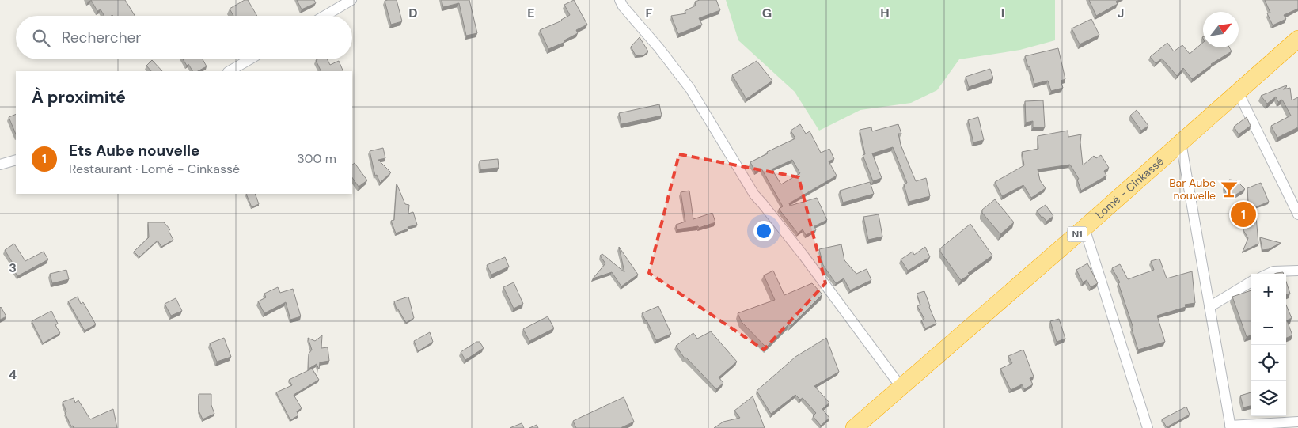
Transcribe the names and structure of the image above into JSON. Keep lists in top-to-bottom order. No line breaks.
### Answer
{"streets":{"highway":["Lomé - Cinkassé","N1"]},"places":{"bar":["Bar Aube nouvelle"]},"north":"top right","page":{"search":"Rechercher","heading":"À proximité","list":[{"mark":"1","name":"Ets Aube nouvelle","note":"Restaurant · Lomé - Cinkassé","value":"300 m"}],"pins":"1","map_buttons":["+","−"]},"grid":{"columns":["D","E","F","G","H","I","J"],"rows":["3","4"]}}
